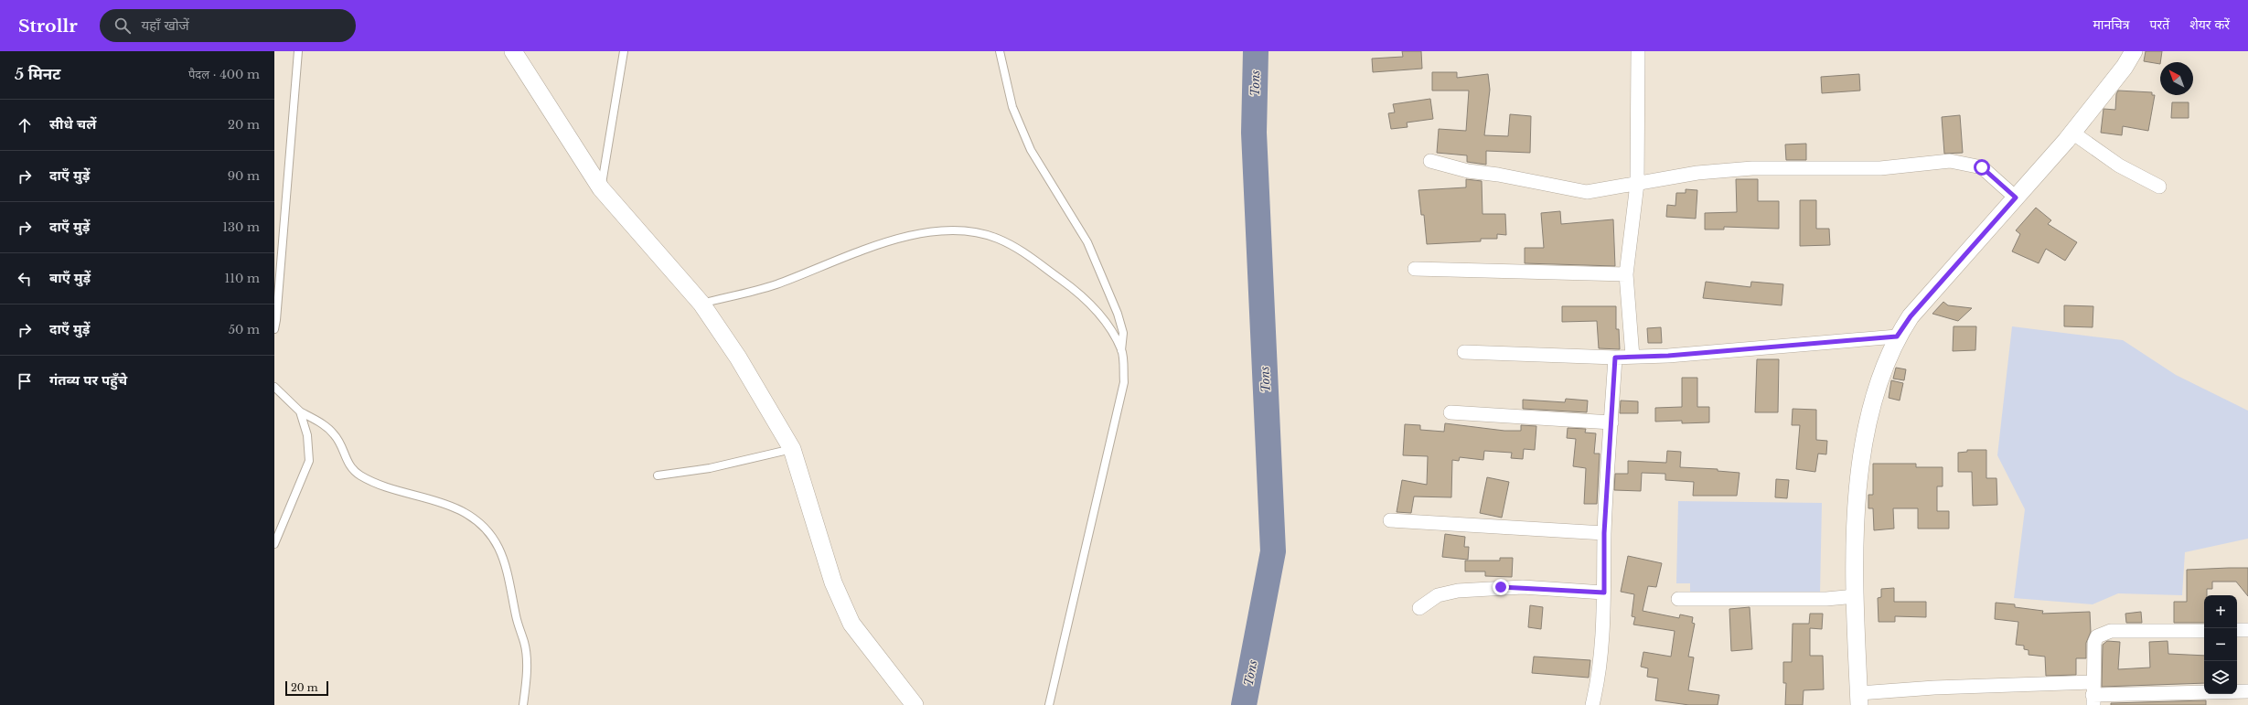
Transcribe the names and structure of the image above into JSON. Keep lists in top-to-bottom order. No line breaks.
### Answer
{"water":["Tons"],"scale_bar":"20 m","north":"top left","page":{"header":"Strollr","search":"यहाँ खोजें","nav":["मानचित्र","परतें","शेयर करें"],"heading":["5 मिनट","पैदल · 400 m"],"list":[["सीधे चलें","20 m"],["दाएँ मुड़ें","90 m"],["दाएँ मुड़ें","130 m"],["बाएँ मुड़ें","110 m"],["दाएँ मुड़ें","50 m"],"गंतव्य पर पहुँचे"],"map_buttons":["+","−"],"scale":"20 m"}}
